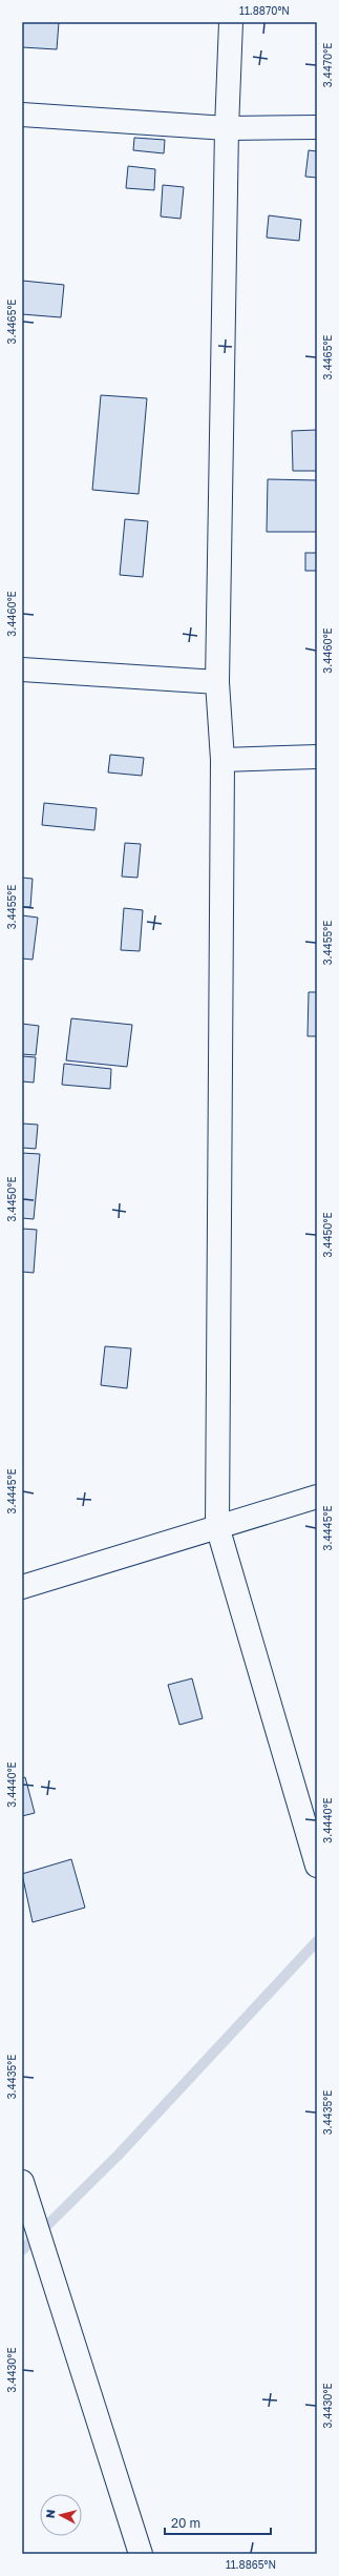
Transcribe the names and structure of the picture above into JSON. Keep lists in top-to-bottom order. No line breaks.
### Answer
{"scale_bar":"20 m","north":"left","coordinates":["11.8870°N","3.4470°E","3.4465°E","3.4460°E","3.4455°E","3.4450°E","3.4445°E","3.4440°E","3.4435°E","3.4430°E","11.8865°N"]}
